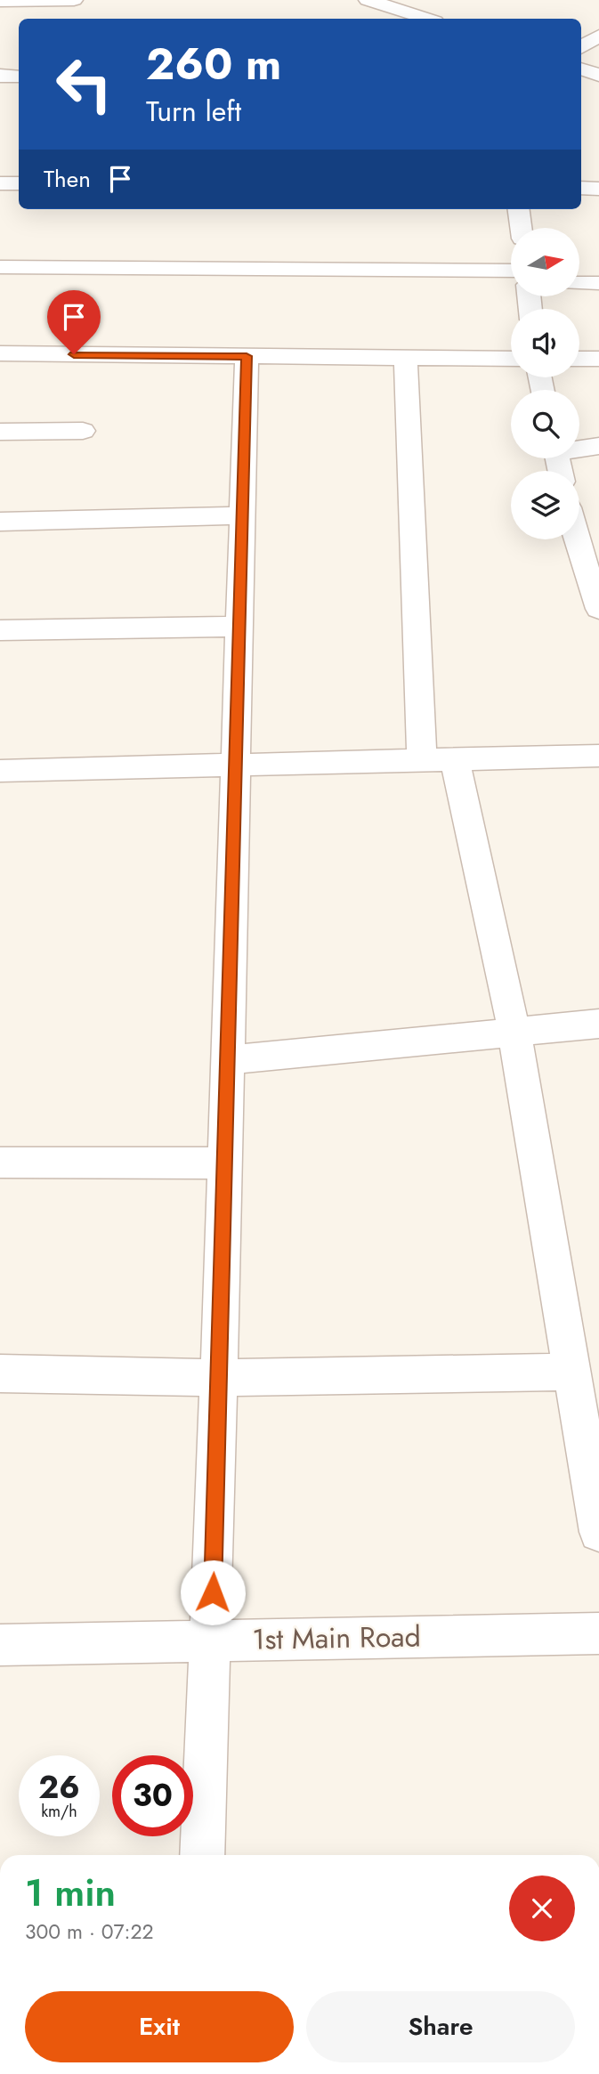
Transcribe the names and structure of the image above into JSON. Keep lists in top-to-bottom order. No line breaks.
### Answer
{"streets":{"street":["1st Main Road"]},"north":"right","page":{"turn":["260 m","Turn left"],"then":"Then","speed":"26 km/h","limit":"30","heading":["1 min","300 m · 07:22"],"buttons":["Exit","Share"]}}
